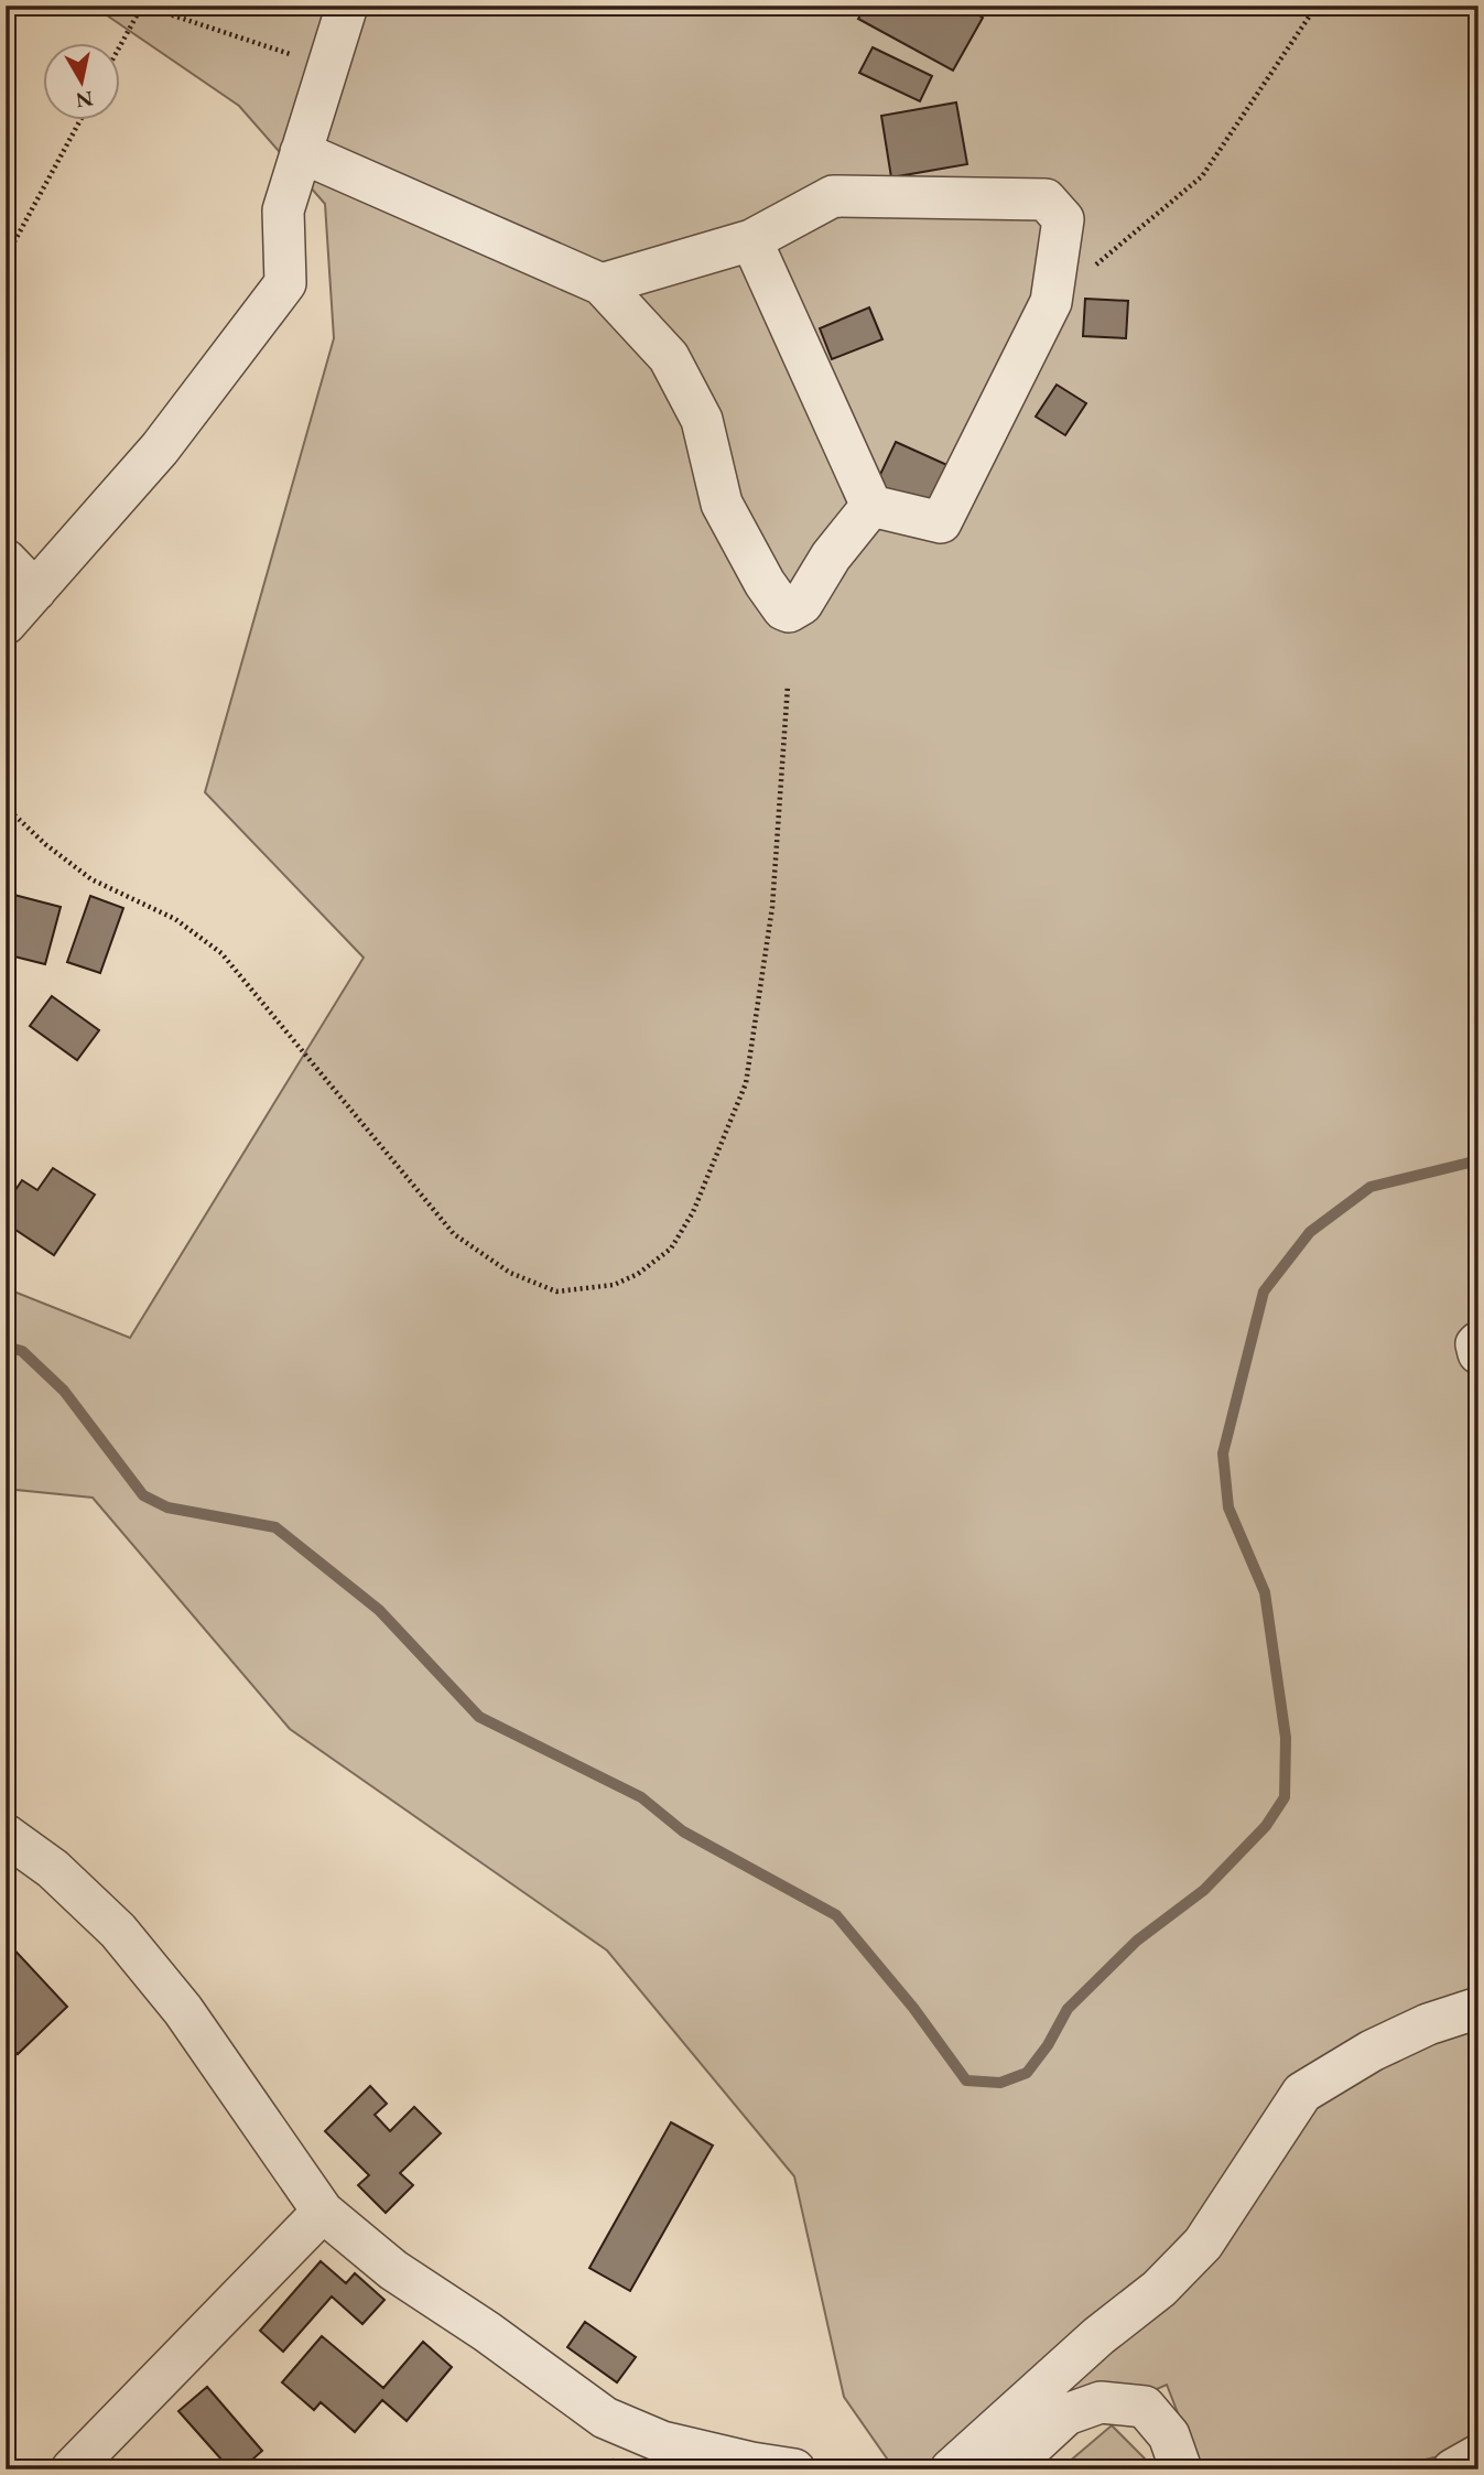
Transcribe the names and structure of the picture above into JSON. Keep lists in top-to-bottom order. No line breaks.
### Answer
{"north":"bottom"}
